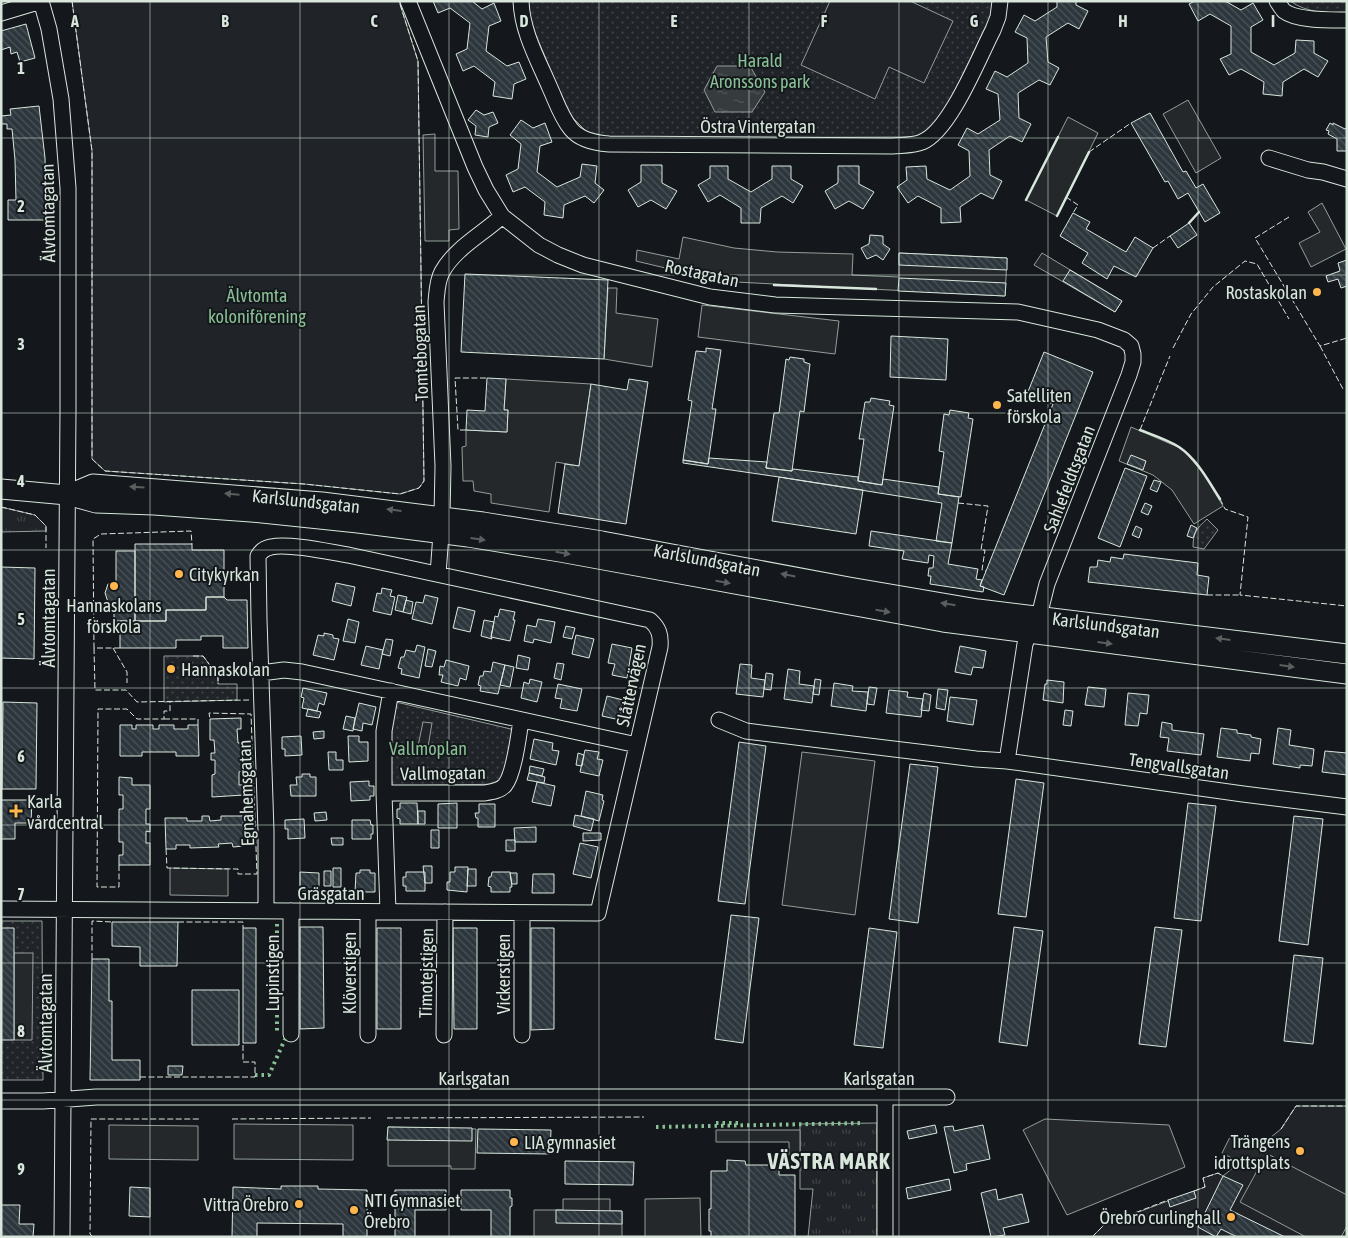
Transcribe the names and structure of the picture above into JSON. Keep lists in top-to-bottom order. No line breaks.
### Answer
{"streets":{"main road":["Karlslundsgatan"],"street":["Östra Vintergatan","Älvtomtagatan","Rostagatan","Tomtebogatan","Sahlefeldtsgatan","Slåttervägen","Tengvallsgatan","Vallmogatan","Egnahemsgatan","Gräsgatan","Lupinstigen","Klöverstigen","Timotejstigen","Vickerstigen","Karlsgatan"]},"crossings":[["Älvtomtagatan","Karlslundsgatan"],["Älvtomtagatan","Gräsgatan"],["Älvtomtagatan","Karlsgatan"],["Rostagatan","Tomtebogatan"],["Rostagatan","Sahlefeldtsgatan"],["Tomtebogatan","Karlslundsgatan"],["Sahlefeldtsgatan","Karlslundsgatan"],["Slåttervägen","Egnahemsgatan"],["Slåttervägen","Gräsgatan"],["Egnahemsgatan","Gräsgatan"],["Gräsgatan","Lupinstigen"],["Gräsgatan","Klöverstigen"],["Gräsgatan","Timotejstigen"],["Gräsgatan","Vickerstigen"]],"districts":["VÄSTRA MARK"],"parks":["Harald Aronssons park","Älvtomta koloniförening","Vallmoplan"],"places":{"other":["Rostaskolan","Satelliten förskola","Citykyrkan","Hannaskolans förskola","Hannaskolan","LIA gymnasiet","Trängens idrottsplats","Vittra Örebro","NTI Gymnasiet Örebro","Örebro curlinghall"],"health":["Karla vårdcentral"]},"grid":{"columns":["A","B","C","D","E","F","G","H","I"],"rows":["1","2","3","4","5","6","7","8","9"]}}
